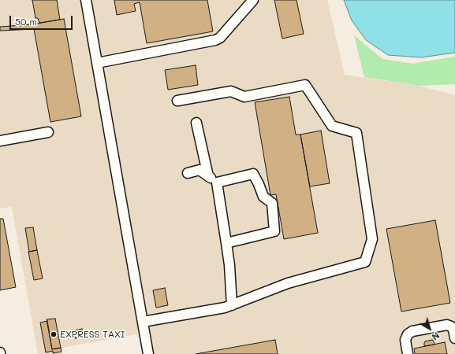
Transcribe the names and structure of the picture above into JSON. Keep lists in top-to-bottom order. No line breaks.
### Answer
{"places":["EXPRESS TAXI"],"scale_bar":"50 m","north":"bottom right"}
